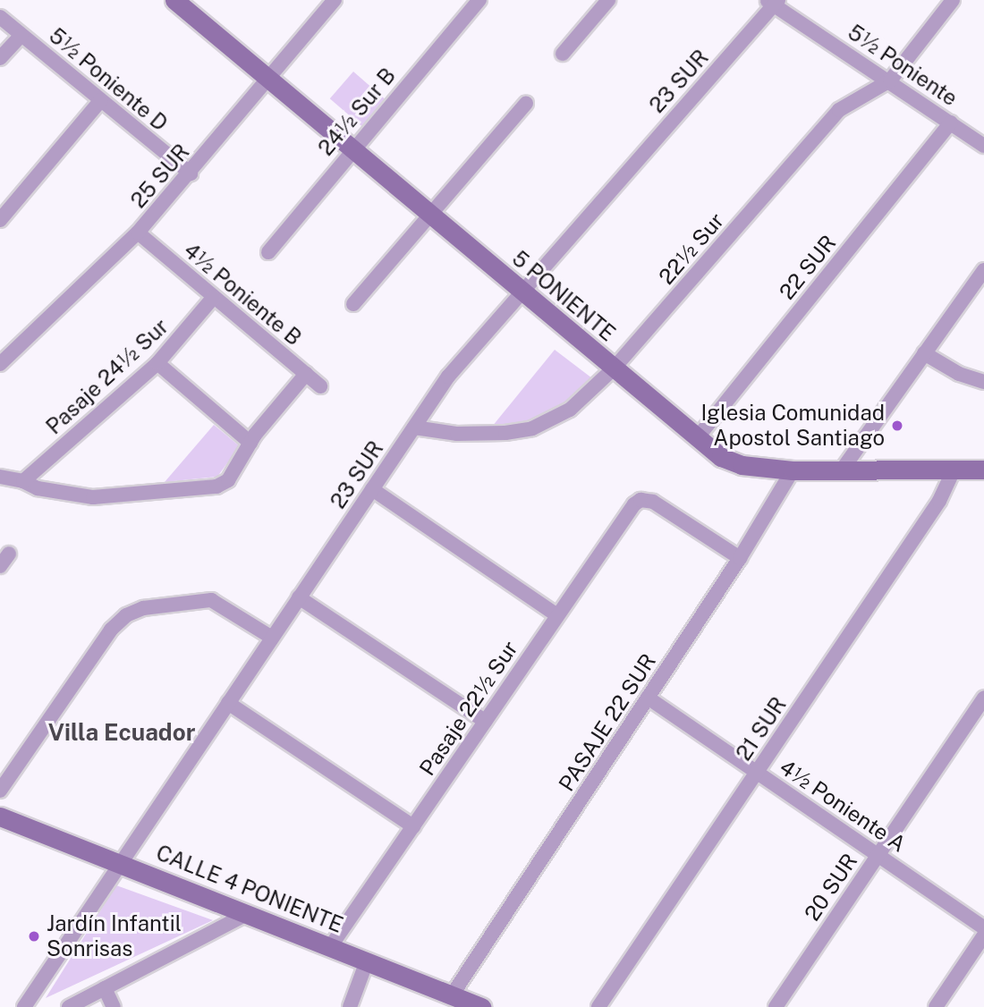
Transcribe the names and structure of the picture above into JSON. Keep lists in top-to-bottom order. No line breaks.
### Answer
{"streets":{"street":["5½ Poniente","5½ Poniente D","23 SUR","24½ Sur B","25 SUR","22½ Sur","22 SUR","4½ Poniente B","5 PONIENTE","Pasaje 24½ Sur","Pasaje 22½ Sur","PASAJE 22 SUR","21 SUR","4½ Poniente A","20 SUR","CALLE 4 PONIENTE"]},"crossings":[["5½ Poniente","23 SUR"],["5½ Poniente","22½ Sur"],["5½ Poniente","22 SUR"],["5½ Poniente D","25 SUR"],["23 SUR","22½ Sur"],["23 SUR","5 PONIENTE"],["23 SUR","CALLE 4 PONIENTE"],["24½ Sur B","5 PONIENTE"],["25 SUR","4½ Poniente B"],["25 SUR","5 PONIENTE"],["22½ Sur","5 PONIENTE"],["22 SUR","5 PONIENTE"],["4½ Poniente B","Pasaje 24½ Sur"],["5 PONIENTE","PASAJE 22 SUR"],["5 PONIENTE","21 SUR"],["Pasaje 22½ Sur","PASAJE 22 SUR"],["Pasaje 22½ Sur","CALLE 4 PONIENTE"],["PASAJE 22 SUR","4½ Poniente A"],["PASAJE 22 SUR","CALLE 4 PONIENTE"],["21 SUR","4½ Poniente A"],["4½ Poniente A","20 SUR"]],"districts":["Villa Ecuador"],"places":["Iglesia Comunidad Apostol Santiago","Jardín Infantil Sonrisas"]}
